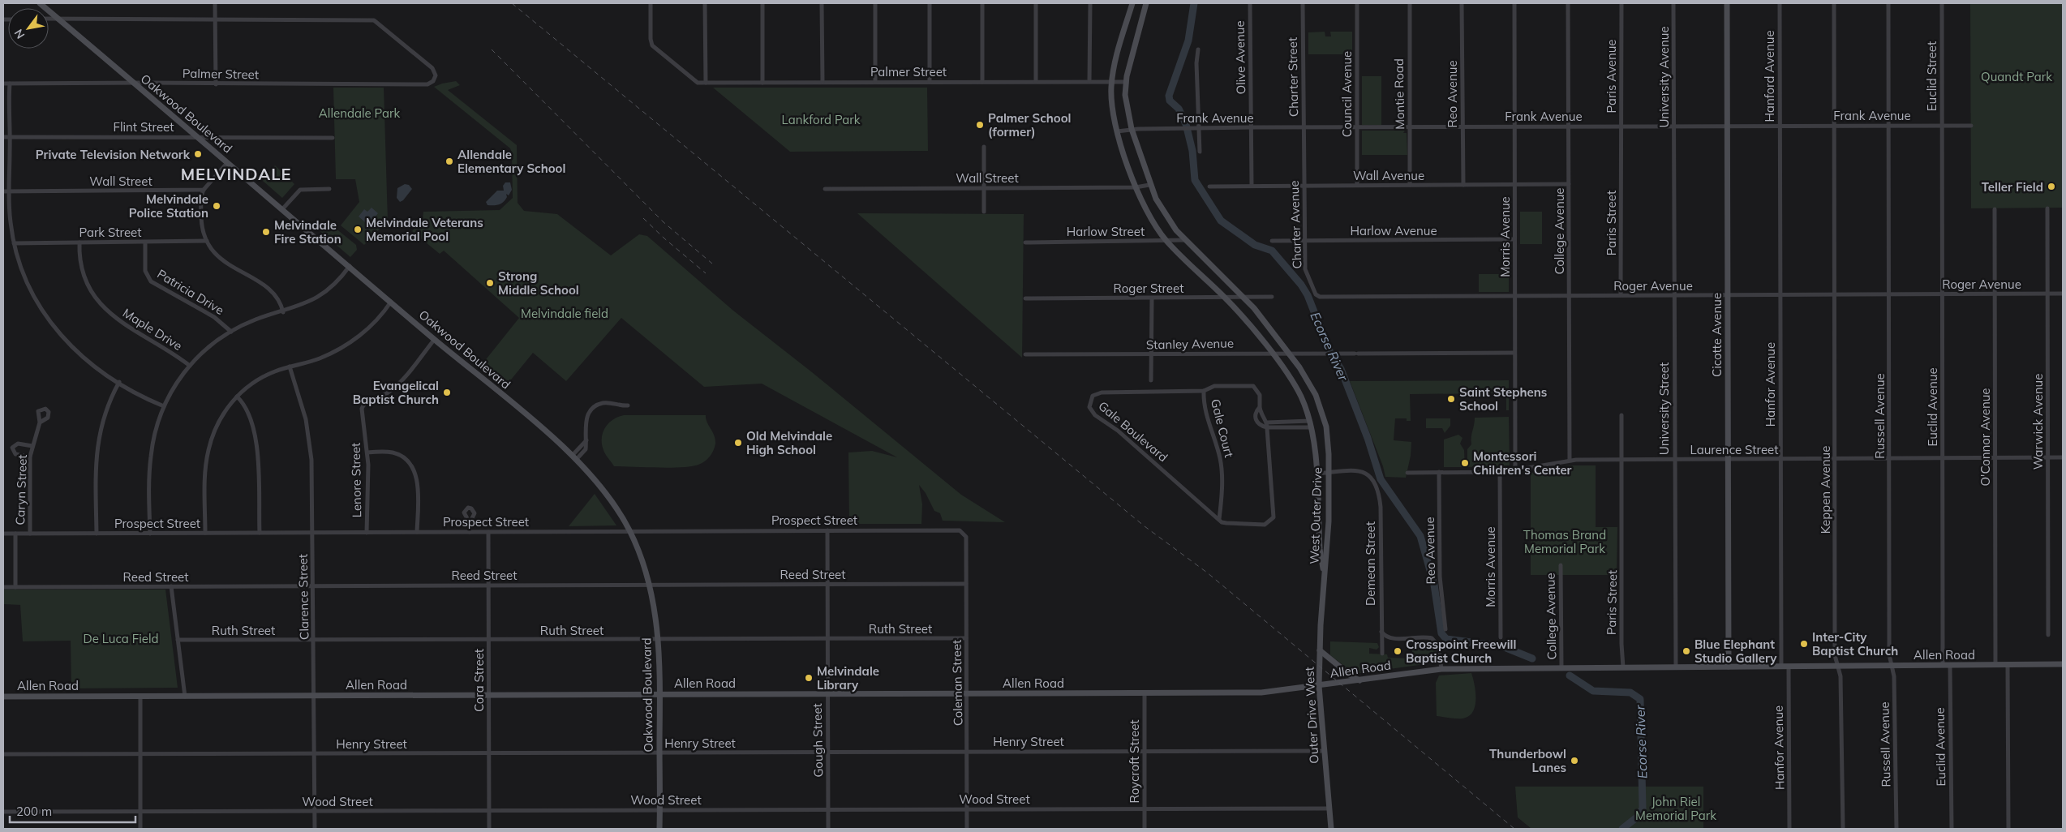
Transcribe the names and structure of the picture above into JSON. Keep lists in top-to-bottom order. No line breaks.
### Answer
{"streets":{"main road":["Oakwood Boulevard","Cicotte Avenue","West Outer Drive","Allen Road","Outer Drive West"],"street":["Olive Avenue","Palmer Street","Paris Avenue","Hanford Avenue","Euclid Street","Charter Street","University Avenue","Council Avenue","Montie Road","Reo Avenue","Frank Avenue","Flint Street","Wall Avenue","Wall Street","Paris Street","Charter Avenue","Harlow Avenue","Harlow Street","College Avenue","Park Street","Morris Avenue","Roger Avenue","Roger Street","Patricia Drive","Maple Drive","Stanley Avenue","Hanfor Avenue","Euclid Avenue","University Street","Russell Avenue","Warwick Avenue","Gale Court","Gale Boulevard","O'Connor Avenue","Laurence Street","Lenore Street","Caryn Street","Keppen Avenue","Prospect Street","Demean Street","Reed Street","Clarence Street","Ruth Street","Cora Street","Coleman Street","Gough Street","Henry Street","Roycroft Street","Wood Street"]},"crossings":[["Olive Avenue","Frank Avenue"],["Olive Avenue","Wall Avenue"],["Palmer Street","Oakwood Boulevard"],["Palmer Street","West Outer Drive"],["Paris Avenue","Frank Avenue"],["Paris Avenue","Paris Street"],["Hanford Avenue","Frank Avenue"],["Hanford Avenue","Hanfor Avenue"],["Euclid Street","Frank Avenue"],["Euclid Street","Euclid Avenue"],["Charter Street","Frank Avenue"],["Charter Street","Charter Avenue"],["University Avenue","Frank Avenue"],["University Avenue","University Street"],["Council Avenue","Frank Avenue"],["Council Avenue","Wall Avenue"],["Montie Road","Frank Avenue"],["Montie Road","Wall Avenue"],["Reo Avenue","Frank Avenue"],["Reo Avenue","Wall Avenue"],["Reo Avenue","Laurence Street"],["Oakwood Boulevard","Flint Street"],["Oakwood Boulevard","Lenore Street"],["Oakwood Boulevard","Prospect Street"],["Oakwood Boulevard","Reed Street"],["Oakwood Boulevard","Ruth Street"],["Oakwood Boulevard","Allen Road"],["Oakwood Boulevard","Henry Street"],["Oakwood Boulevard","Wood Street"],["Frank Avenue","College Avenue"],["Frank Avenue","Morris Avenue"],["Frank Avenue","Cicotte Avenue"],["Frank Avenue","Russell Avenue"],["Frank Avenue","Keppen Avenue"],["Frank Avenue","West Outer Drive"],["Wall Avenue","Charter Avenue"],["Wall Avenue","College Avenue"],["Wall Avenue","Morris Avenue"],["Wall Street","West Outer Drive"],["Paris Street","Roger Avenue"],["Paris Street","Laurence Street"],["Paris Street","Allen Road"],["Charter Avenue","Harlow Avenue"],["Charter Avenue","Roger Avenue"],["Harlow Avenue","Morris Avenue"],["Harlow Street","West Outer Drive"],["College Avenue","Roger Avenue"],["College Avenue","Laurence Street"],["College Avenue","Allen Road"],["Park Street","Patricia Drive"],["Park Street","Maple Drive"],["Morris Avenue","Roger Avenue"],["Morris Avenue","Stanley Avenue"],["Morris Avenue","Laurence Street"],["Roger Avenue","Cicotte Avenue"],["Roger Avenue","Hanfor Avenue"],["Roger Avenue","Euclid Avenue"],["Roger Avenue","University Street"],["Roger Avenue","Russell Avenue"],["Roger Avenue","Warwick Avenue"],["Roger Avenue","O'Connor Avenue"],["Roger Avenue","Keppen Avenue"],["Roger Street","West Outer Drive"],["Cicotte Avenue","Laurence Street"],["Cicotte Avenue","Allen Road"],["Stanley Avenue","West Outer Drive"],["Hanfor Avenue","Laurence Street"],["Hanfor Avenue","Allen Road"],["Euclid Avenue","Laurence Street"],["Euclid Avenue","Allen Road"],["University Street","Laurence Street"],["University Street","Allen Road"],["Russell Avenue","Laurence Street"],["Russell Avenue","Allen Road"],["Warwick Avenue","Laurence Street"],["Gale Court","Gale Boulevard"],["O'Connor Avenue","Laurence Street"],["O'Connor Avenue","Allen Road"],["Laurence Street","Keppen Avenue"],["Lenore Street","Prospect Street"],["Caryn Street","Prospect Street"],["Keppen Avenue","Allen Road"],["West Outer Drive","Demean Street"],["West Outer Drive","Outer Drive West"],["Prospect Street","Clarence Street"],["Prospect Street","Cora Street"],["Prospect Street","Coleman Street"],["Prospect Street","Gough Street"],["Reed Street","Clarence Street"],["Reed Street","Cora Street"],["Reed Street","Coleman Street"],["Reed Street","Gough Street"],["Clarence Street","Ruth Street"],["Clarence Street","Allen Road"],["Clarence Street","Henry Street"],["Clarence Street","Wood Street"],["Ruth Street","Cora Street"],["Ruth Street","Coleman Street"],["Ruth Street","Gough Street"],["Allen Road","Cora Street"],["Allen Road","Coleman Street"],["Allen Road","Outer Drive West"],["Allen Road","Gough Street"],["Allen Road","Roycroft Street"],["Cora Street","Henry Street"],["Cora Street","Wood Street"],["Coleman Street","Henry Street"],["Coleman Street","Wood Street"],["Outer Drive West","Henry Street"],["Outer Drive West","Wood Street"],["Gough Street","Henry Street"],["Gough Street","Wood Street"],["Henry Street","Roycroft Street"],["Roycroft Street","Wood Street"]],"districts":["MELVINDALE"],"water":["Ecorse River"],"parks":["Quandt Park","Allendale Park","Lankford Park","Melvindale field","Thomas Brand Memorial Park","De Luca Field","John Riel Memorial Park"],"places":["Palmer School (former)","Private Television Network","Allendale Elementary School","Teller Field","Melvindale Police Station","Melvindale Veterans Memorial Pool","Melvindale Fire Station","Strong Middle School","Evangelical Baptist Church","Saint Stephens School","Old Melvindale High School","Montessori Children's Center","Inter-City Baptist Church","Crosspoint Freewill Baptist Church","Blue Elephant Studio Gallery","Melvindale Library","Thunderbowl Lanes"],"scale_bar":"200 m","north":"bottom left"}
